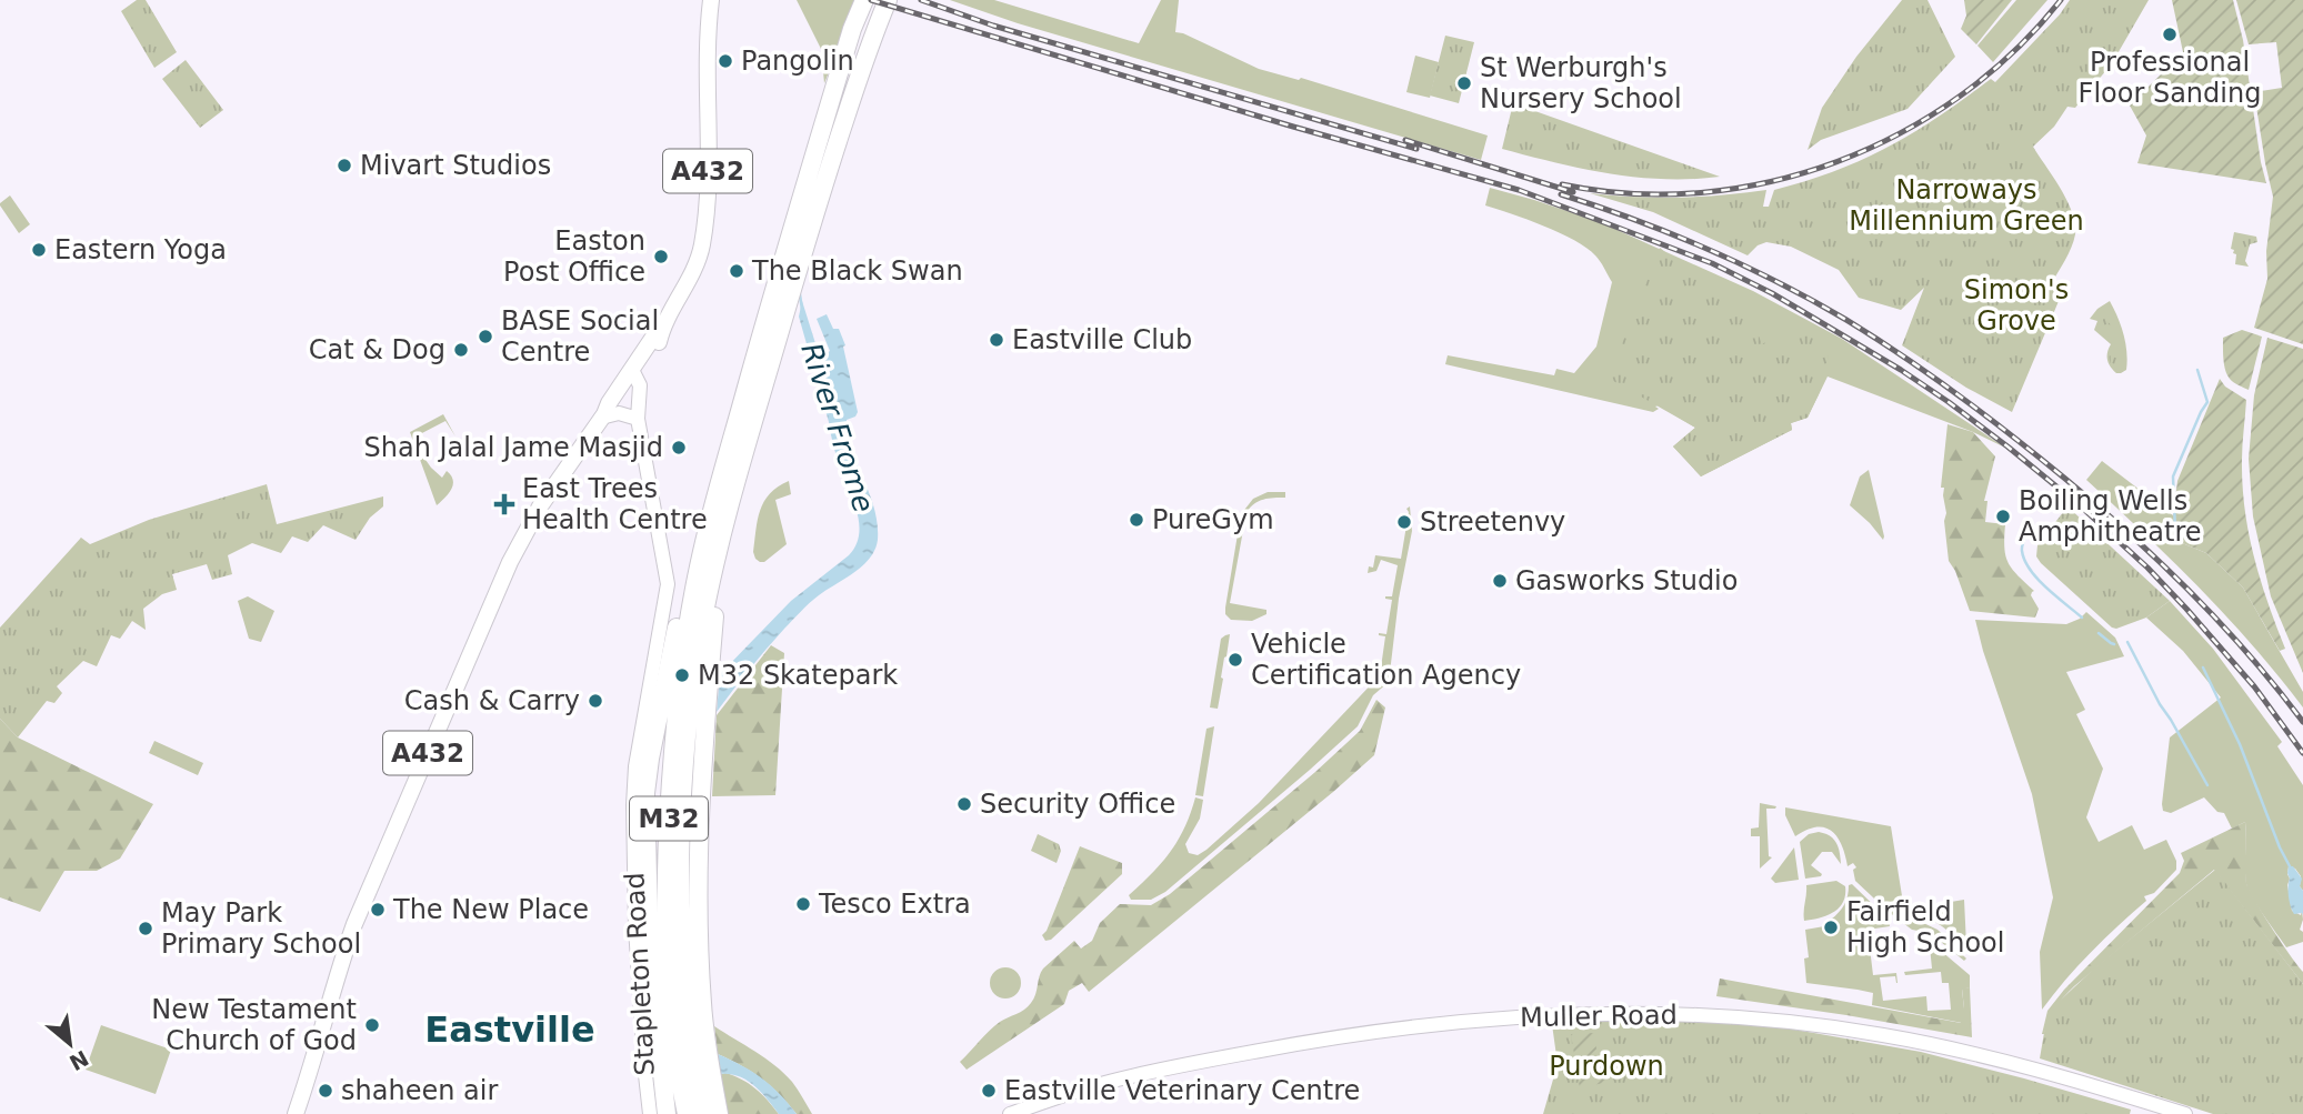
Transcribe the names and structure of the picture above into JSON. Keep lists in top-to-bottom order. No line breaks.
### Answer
{"streets":{"highway":["M32"],"main road":["A432","Stapleton Road","Muller Road"]},"crossings":[["A432","Stapleton Road"],["M32","Stapleton Road"]],"districts":["Eastville"],"water":["River Frome"],"parks":["Narroways Millennium Green","Simon's Grove","Purdown"],"places":{"other":["Professional Floor Sanding","Pangolin","St Werburgh's Nursery School","Mivart Studios","Eastern Yoga","Easton Post Office","The Black Swan","BASE Social Centre","Eastville Club","Cat & Dog","Shah Jalal Jame Masjid","Boiling Wells Amphitheatre","PureGym","Streetenvy","Gasworks Studio","Vehicle Certification Agency","M32 Skatepark","Cash & Carry","Security Office","Tesco Extra","The New Place","Fairfield High School","May Park Primary School","New Testament Church of God","shaheen air","Eastville Veterinary Centre"],"health":["East Trees Health Centre"]},"north":"bottom right"}
